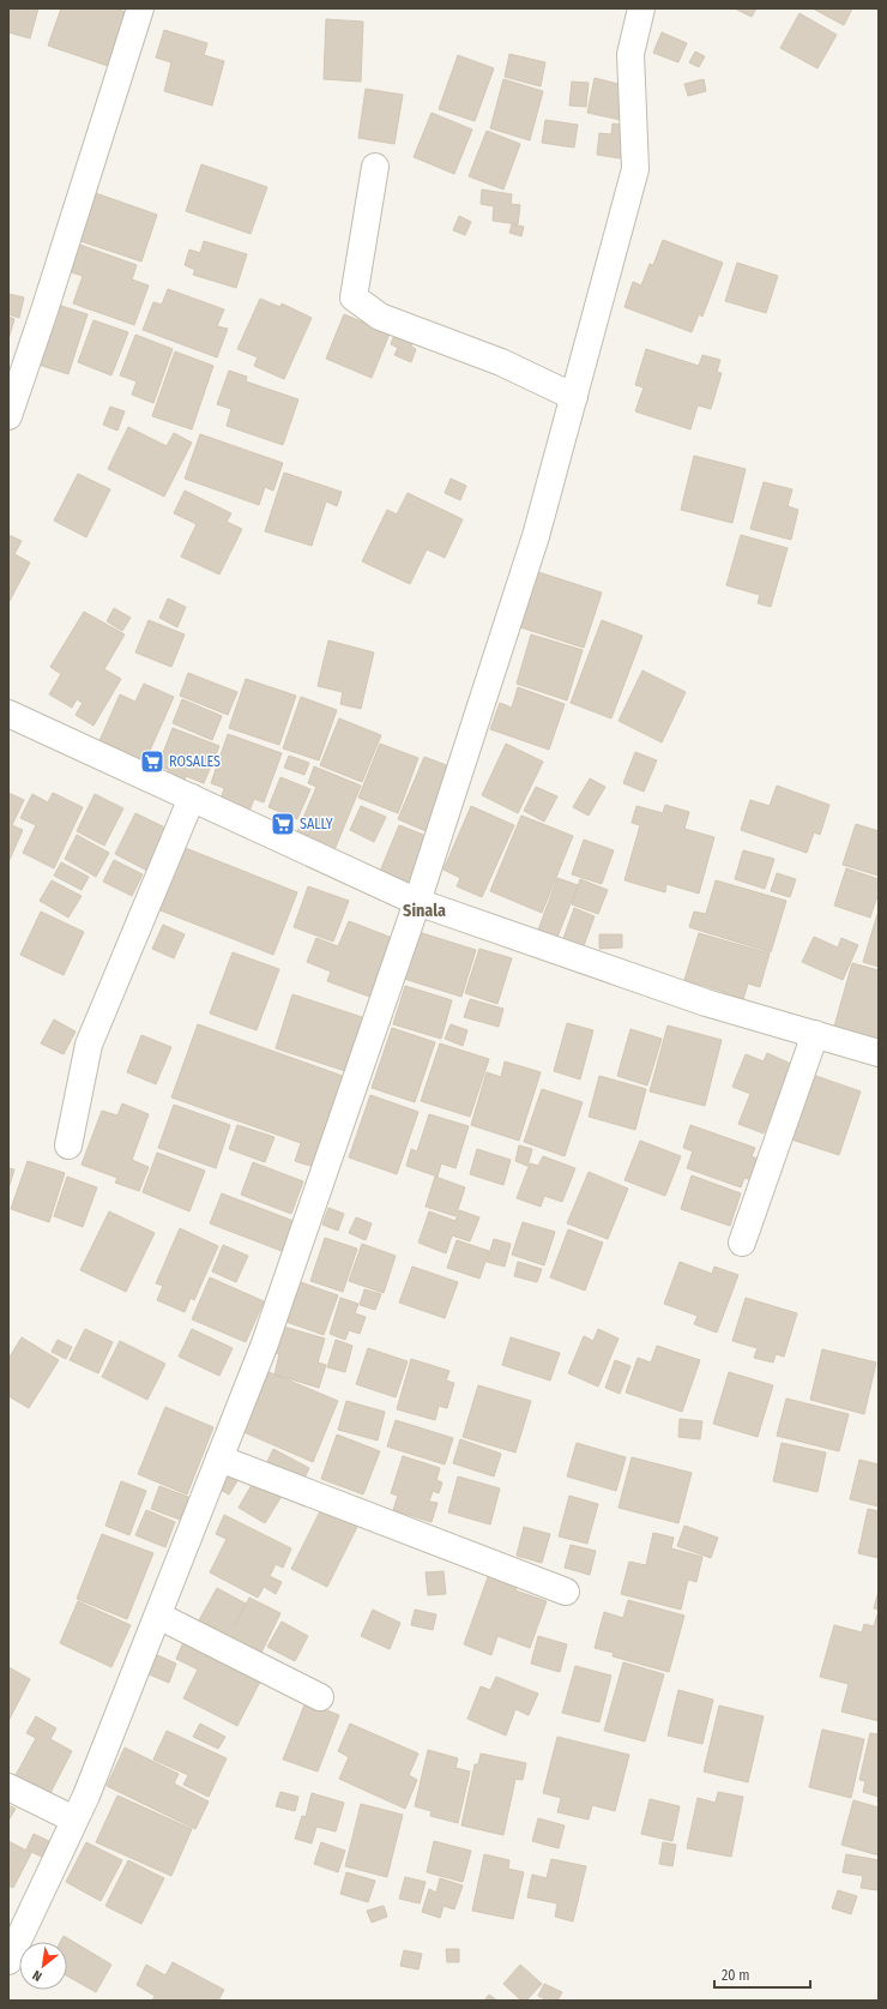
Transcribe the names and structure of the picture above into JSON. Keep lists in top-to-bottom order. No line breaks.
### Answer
{"districts":["Sinala"],"places":{"supermarket":["ROSALES","SALLY"]},"scale_bar":"20 m","north":"bottom left"}
